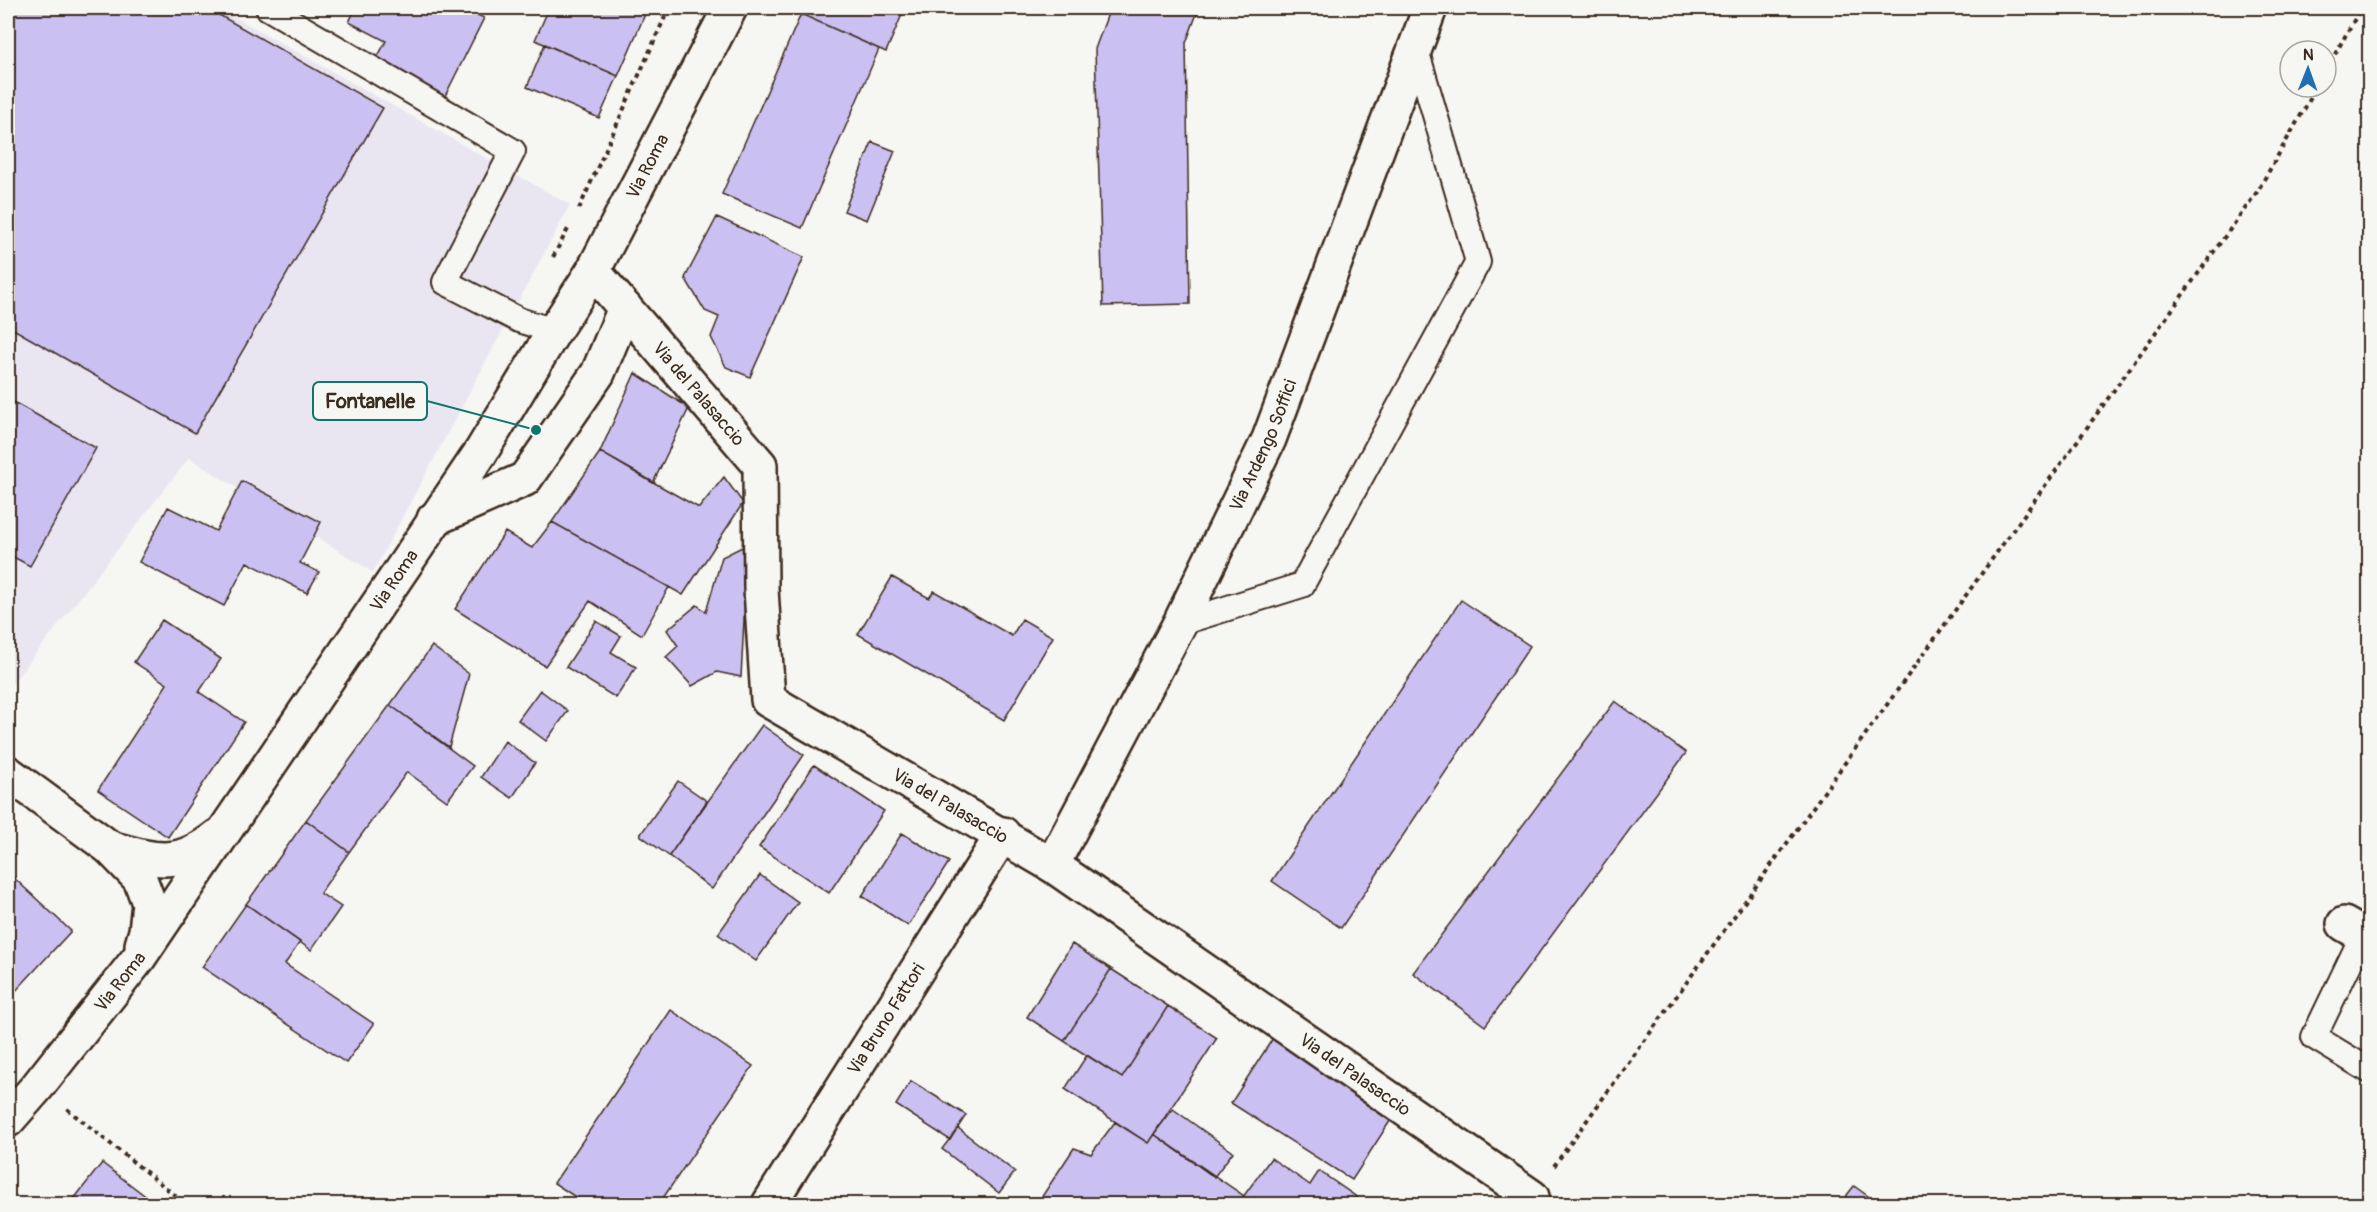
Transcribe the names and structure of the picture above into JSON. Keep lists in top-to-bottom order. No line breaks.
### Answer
{"streets":{"street":["Via Roma","Via del Palasaccio","Via Ardengo Soffici","Via Bruno Fattori"]},"crossings":[["Via Roma","Via del Palasaccio"],["Via del Palasaccio","Via Ardengo Soffici"],["Via del Palasaccio","Via Bruno Fattori"]],"places":["Fontanelle"],"north":"top"}
